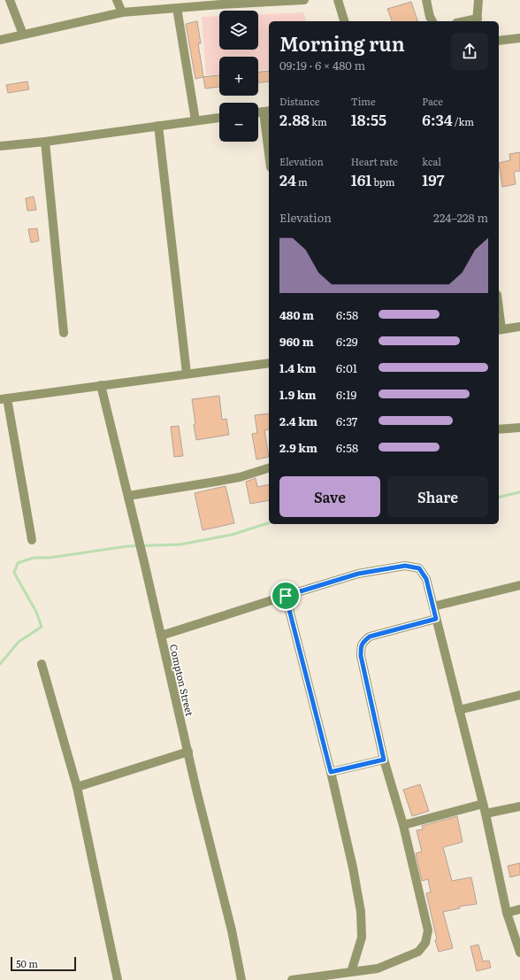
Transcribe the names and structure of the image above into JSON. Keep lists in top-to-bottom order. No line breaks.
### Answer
{"streets":{"street":["Compton Street"]},"scale_bar":"50 m","page":{"map_buttons":["+","−"],"heading":["Morning run","09:19 · 6 × 480 m"],"stats":[["Distance","2.88 km"],["Time","18:55"],["Pace","6:34 /km"],["Elevation","24 m"],["Heart rate","161 bpm"],["kcal","197"]],"chart":["Elevation","224–228 m"],"list":[{"name":"480 m","note":"6:58"},{"name":"960 m","note":"6:29"},{"name":"1.4 km","note":"6:01"},{"name":"1.9 km","note":"6:19"},{"name":"2.4 km","note":"6:37"},{"name":"2.9 km","note":"6:58"}],"buttons":["Save","Share"],"scale":"50 m"}}
